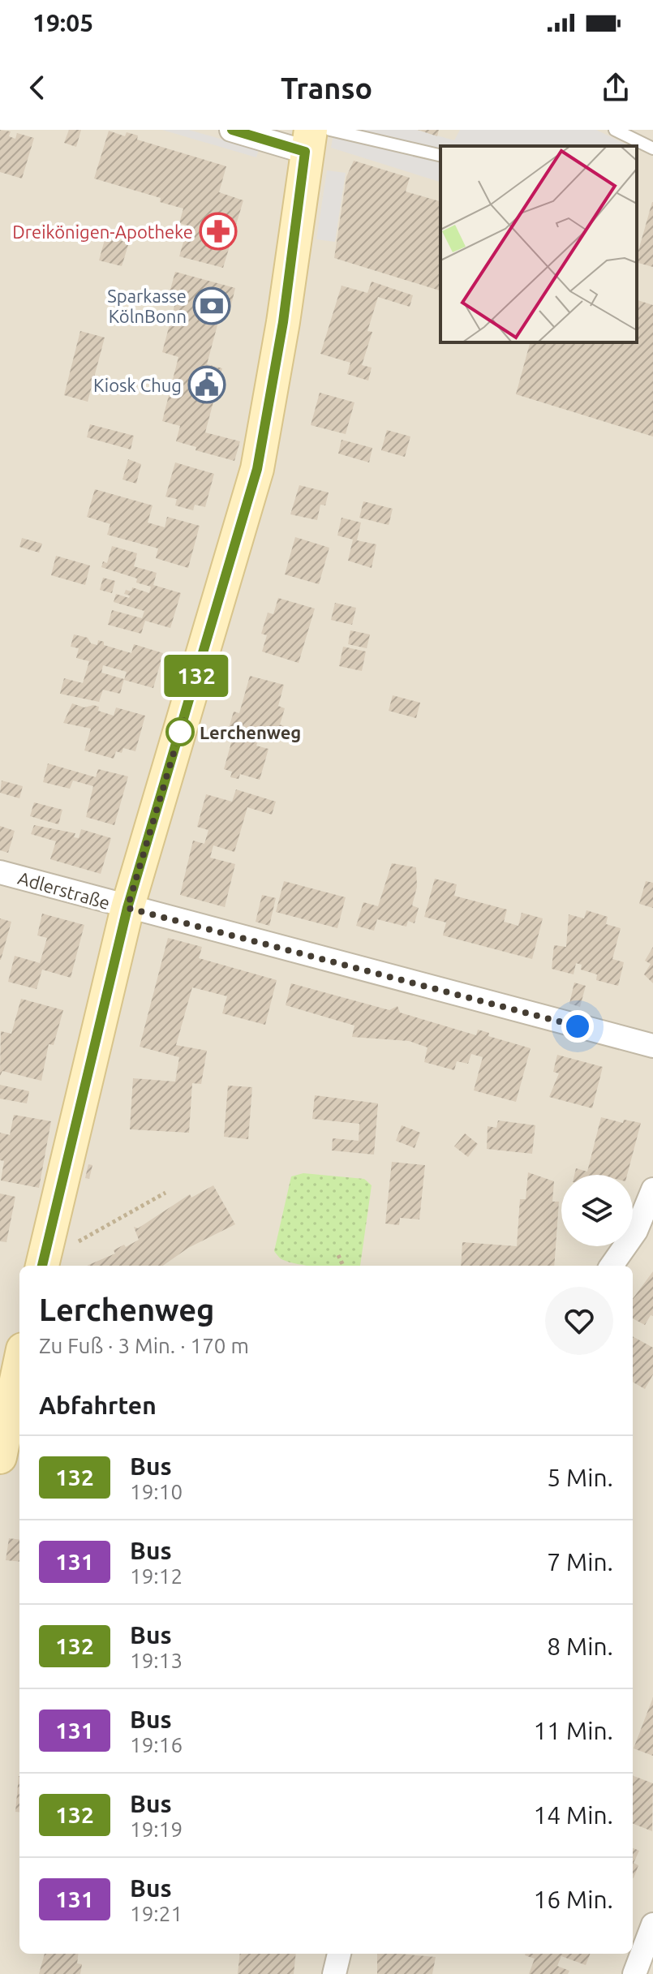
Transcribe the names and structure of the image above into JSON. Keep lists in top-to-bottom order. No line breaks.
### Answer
{"streets":{"street":["Adlerstraße"]},"places":{"pharmacy":["Dreikönigen-Apotheke"],"bank":["Sparkasse KölnBonn"],"public building":["Kiosk Chug"],"other":["Lerchenweg"]},"lines":["bus line 132"],"page":{"status":"19:05","header":"Transo","on_map":"132","heading":[["Lerchenweg","Zu Fuß · 3 Min. · 170 m"],"Abfahrten"],"list":[{"mark":"132","name":"Bus","note":"19:10","value":"5 Min."},{"mark":"131","name":"Bus","note":"19:12","value":"7 Min."},{"mark":"132","name":"Bus","note":"19:13","value":"8 Min."},{"mark":"131","name":"Bus","note":"19:16","value":"11 Min."},{"mark":"132","name":"Bus","note":"19:19","value":"14 Min."},{"mark":"131","name":"Bus","note":"19:21","value":"16 Min."}]}}
